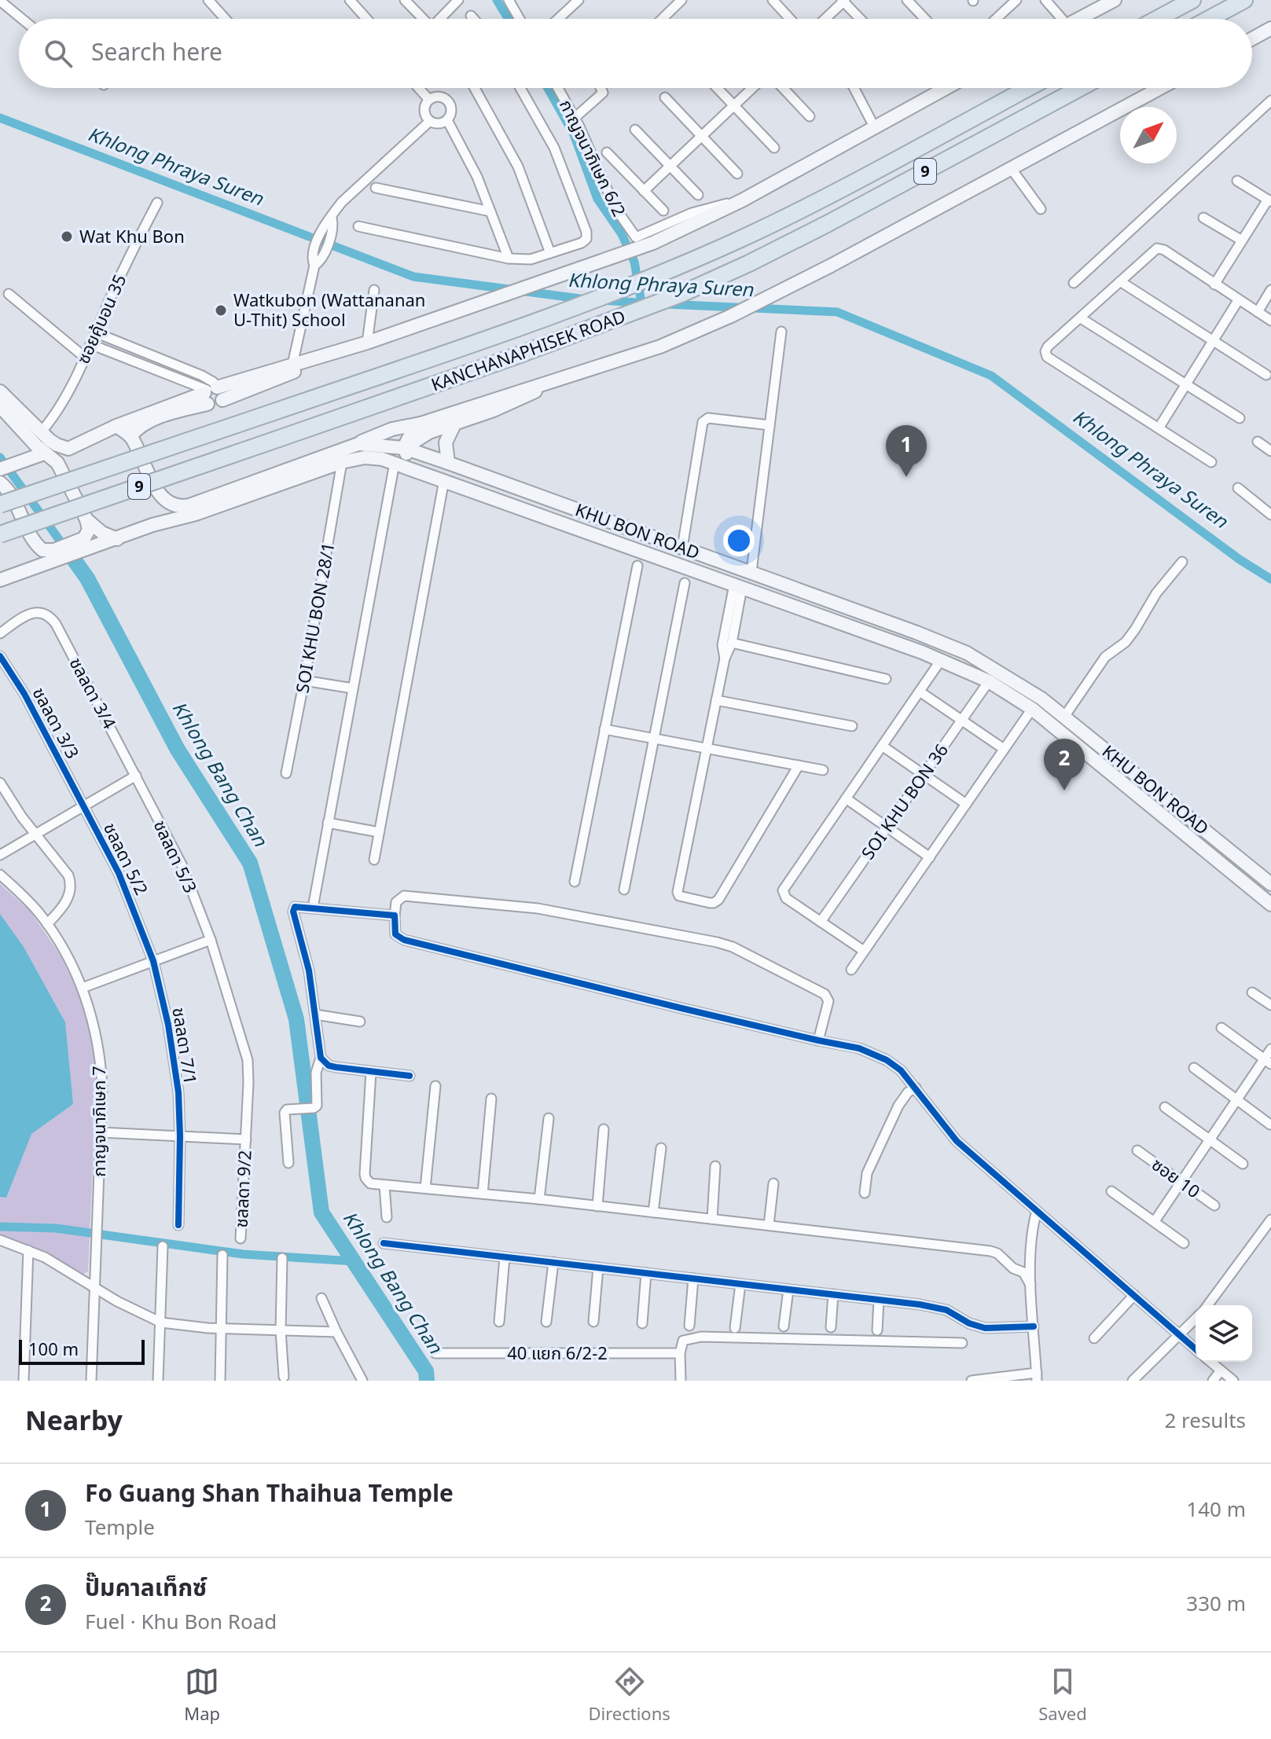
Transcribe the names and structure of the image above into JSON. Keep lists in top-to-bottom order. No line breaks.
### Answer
{"streets":{"highway":["9","KANCHANAPHISEK ROAD"],"main road":["KHU BON ROAD"],"street":["กาญจนาภิเษก 6/2","ซอยคู้บอน 35","SOI KHU BON 28/1","ชลลดา 3/4","ชลลดา 3/3","SOI KHU BON 36","ชลลดา 5/3","ชลลดา 5/2","ชลลดา 7/1","กาญจนาภิเษก 7","ซอย 10","ชลลดา 9/2","40 แยก 6/2-2"]},"crossings":[["KHU BON ROAD","SOI KHU BON 28/1"],["KHU BON ROAD","SOI KHU BON 36"],["ชลลดา 3/4","ชลลดา 5/3"],["ชลลดา 3/3","ชลลดา 5/2"],["ชลลดา 5/3","ชลลดา 9/2"],["ชลลดา 5/2","ชลลดา 7/1"]],"water":["Khlong Phraya Suren","Khlong Bang Chan"],"places":["Wat Khu Bon","Watkubon (Wattananan U-Thit) School"],"scale_bar":"100 m","north":"top right","page":{"search":"Search here","pins":["1","2"],"scale":"100 m","heading":["Nearby","2 results"],"list":[{"mark":"1","name":"Fo Guang Shan Thaihua Temple","note":"Temple","value":"140 m"},{"mark":"2","name":"ปั๊มคาลเท็กซ์","note":"Fuel · Khu Bon Road","value":"330 m"}],"nav":["Map","Directions","Saved"]}}
